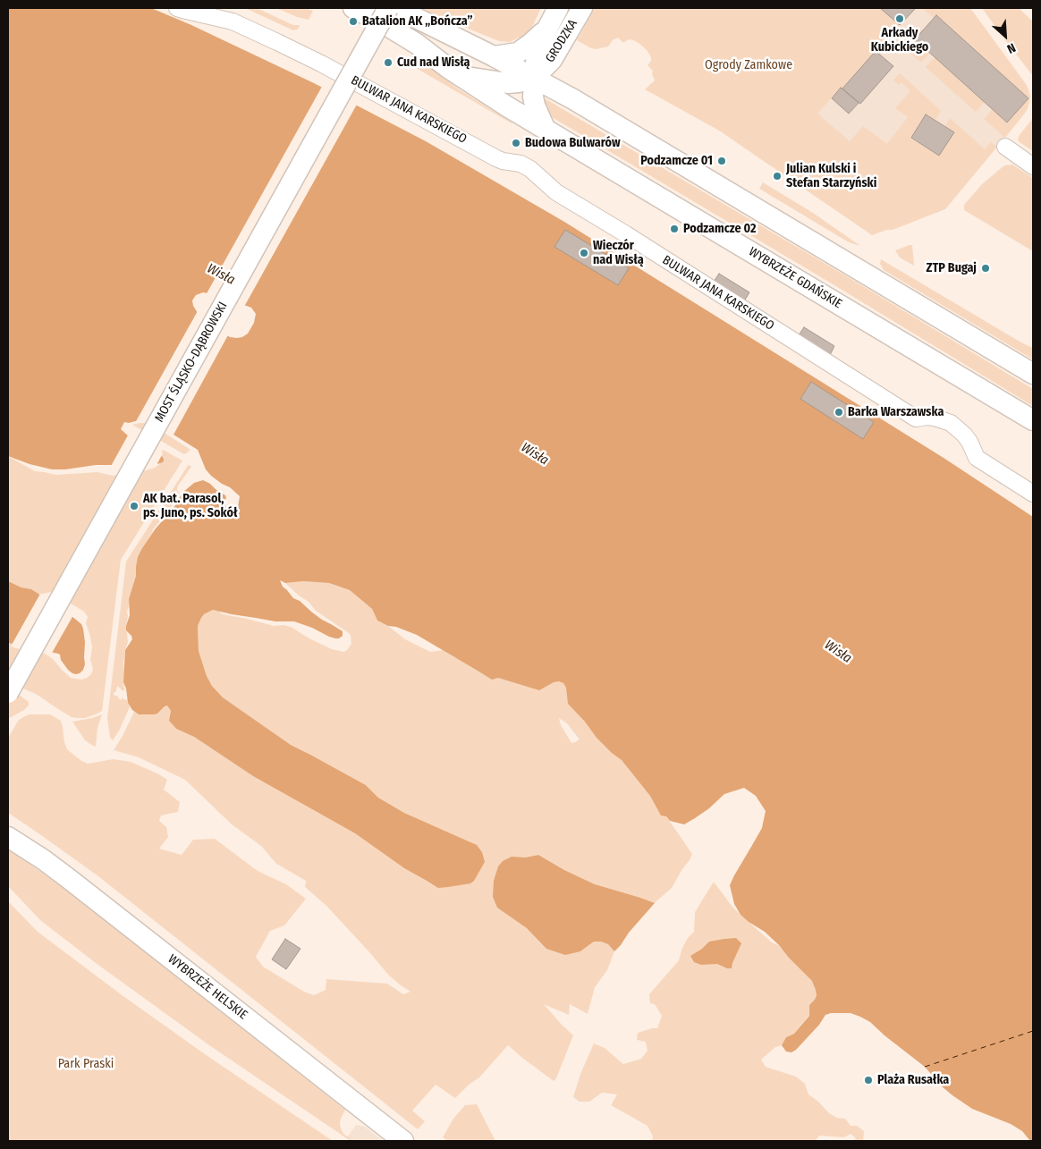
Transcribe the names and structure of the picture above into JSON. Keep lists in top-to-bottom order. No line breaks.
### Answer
{"streets":{"main road":["GRODZKA","WYBRZEŻE GDAŃSKIE","MOST ŚLĄSKO-DĄBROWSKI","WYBRZEŻE HELSKIE"],"street":["BULWAR JANA KARSKIEGO"]},"water":["Wisła"],"parks":["Ogrody Zamkowe","Park Praski"],"places":["Arkady Kubickiego","Batalion AK „Bończa”","Cud nad Wisłą","Budowa Bulwarów","Podzamcze 01","Julian Kulski i Stefan Starzyński","Podzamcze 02","Wieczór nad Wisłą","ZTP Bugaj","Barka Warszawska","AK bat. Parasol, ps. Juno, ps. Sokół","Plaża Rusałka"],"north":"bottom right"}
